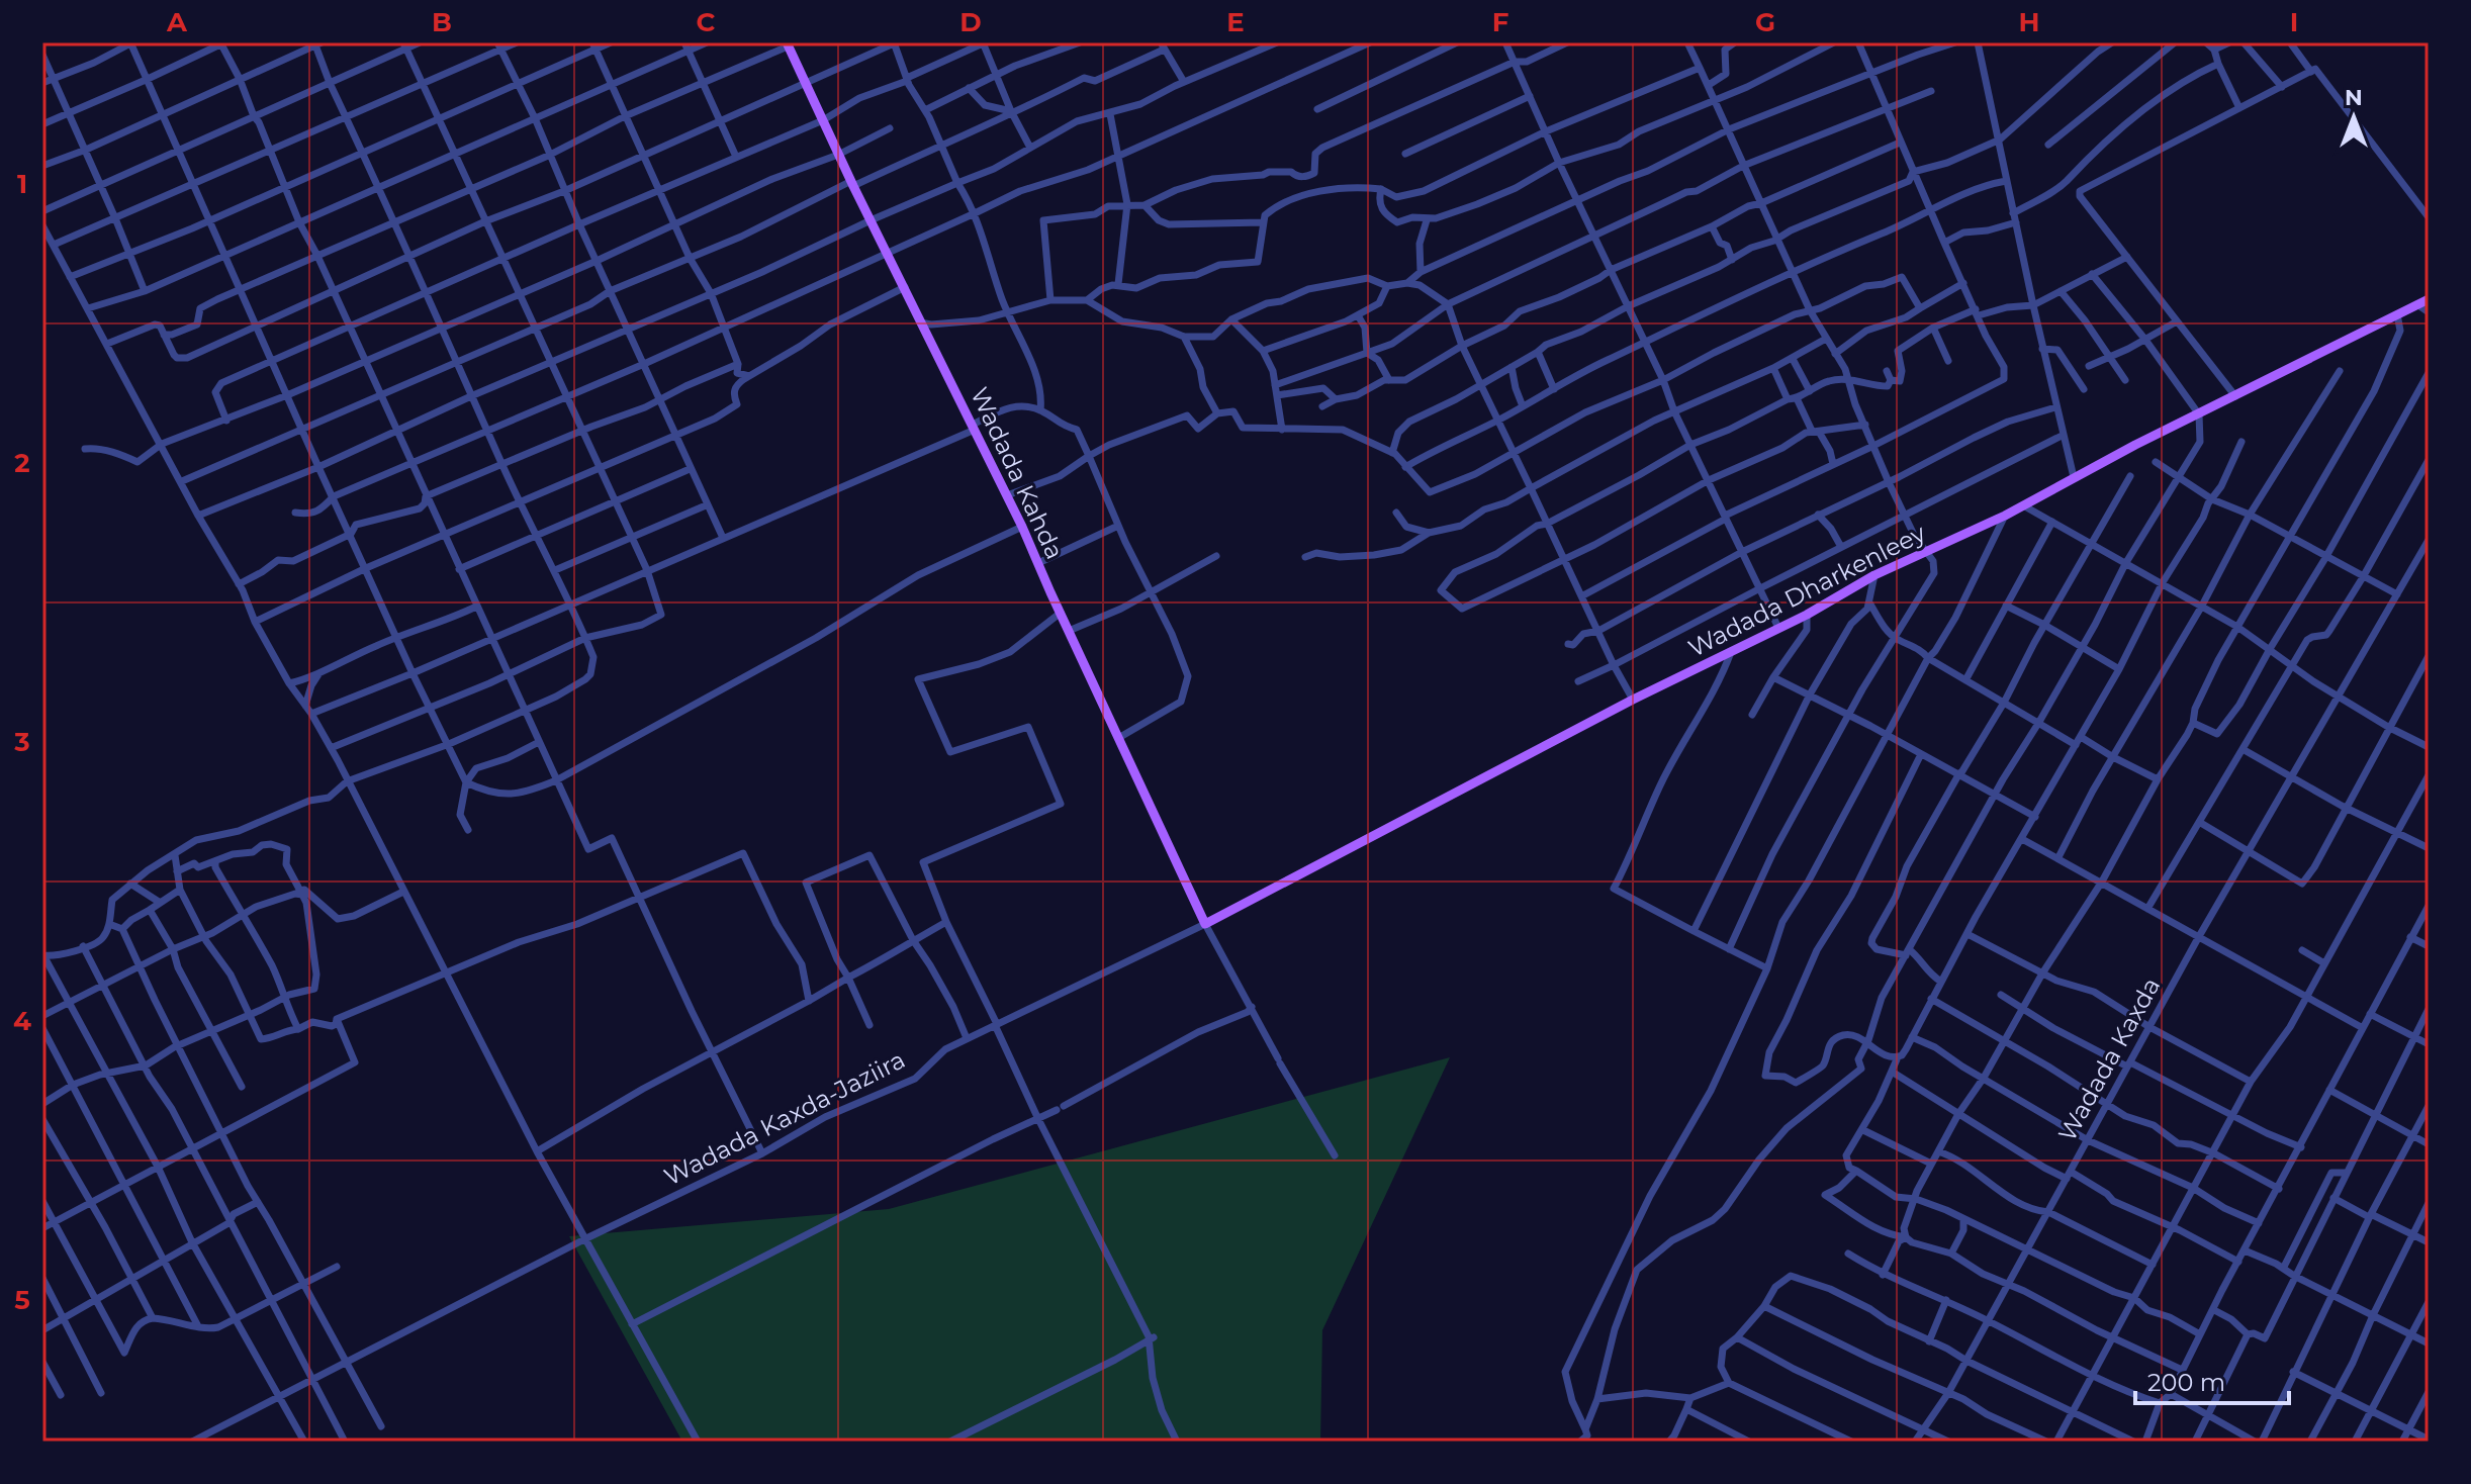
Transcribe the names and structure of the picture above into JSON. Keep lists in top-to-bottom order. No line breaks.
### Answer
{"streets":{"main road":["Wadada Kahda","Wadada Dharkenleey"],"street":["Wadada Kaxda","Wadada Kaxda-Jaziira"]},"crossings":[["Wadada Kahda","Wadada Dharkenleey"],["Wadada Kahda","Wadada Kaxda-Jaziira"],["Wadada Dharkenleey","Wadada Kaxda-Jaziira"]],"scale_bar":"200 m","north":"top","grid":{"columns":["A","B","C","D","E","F","G","H","I"],"rows":["1","2","3","4","5"]}}
